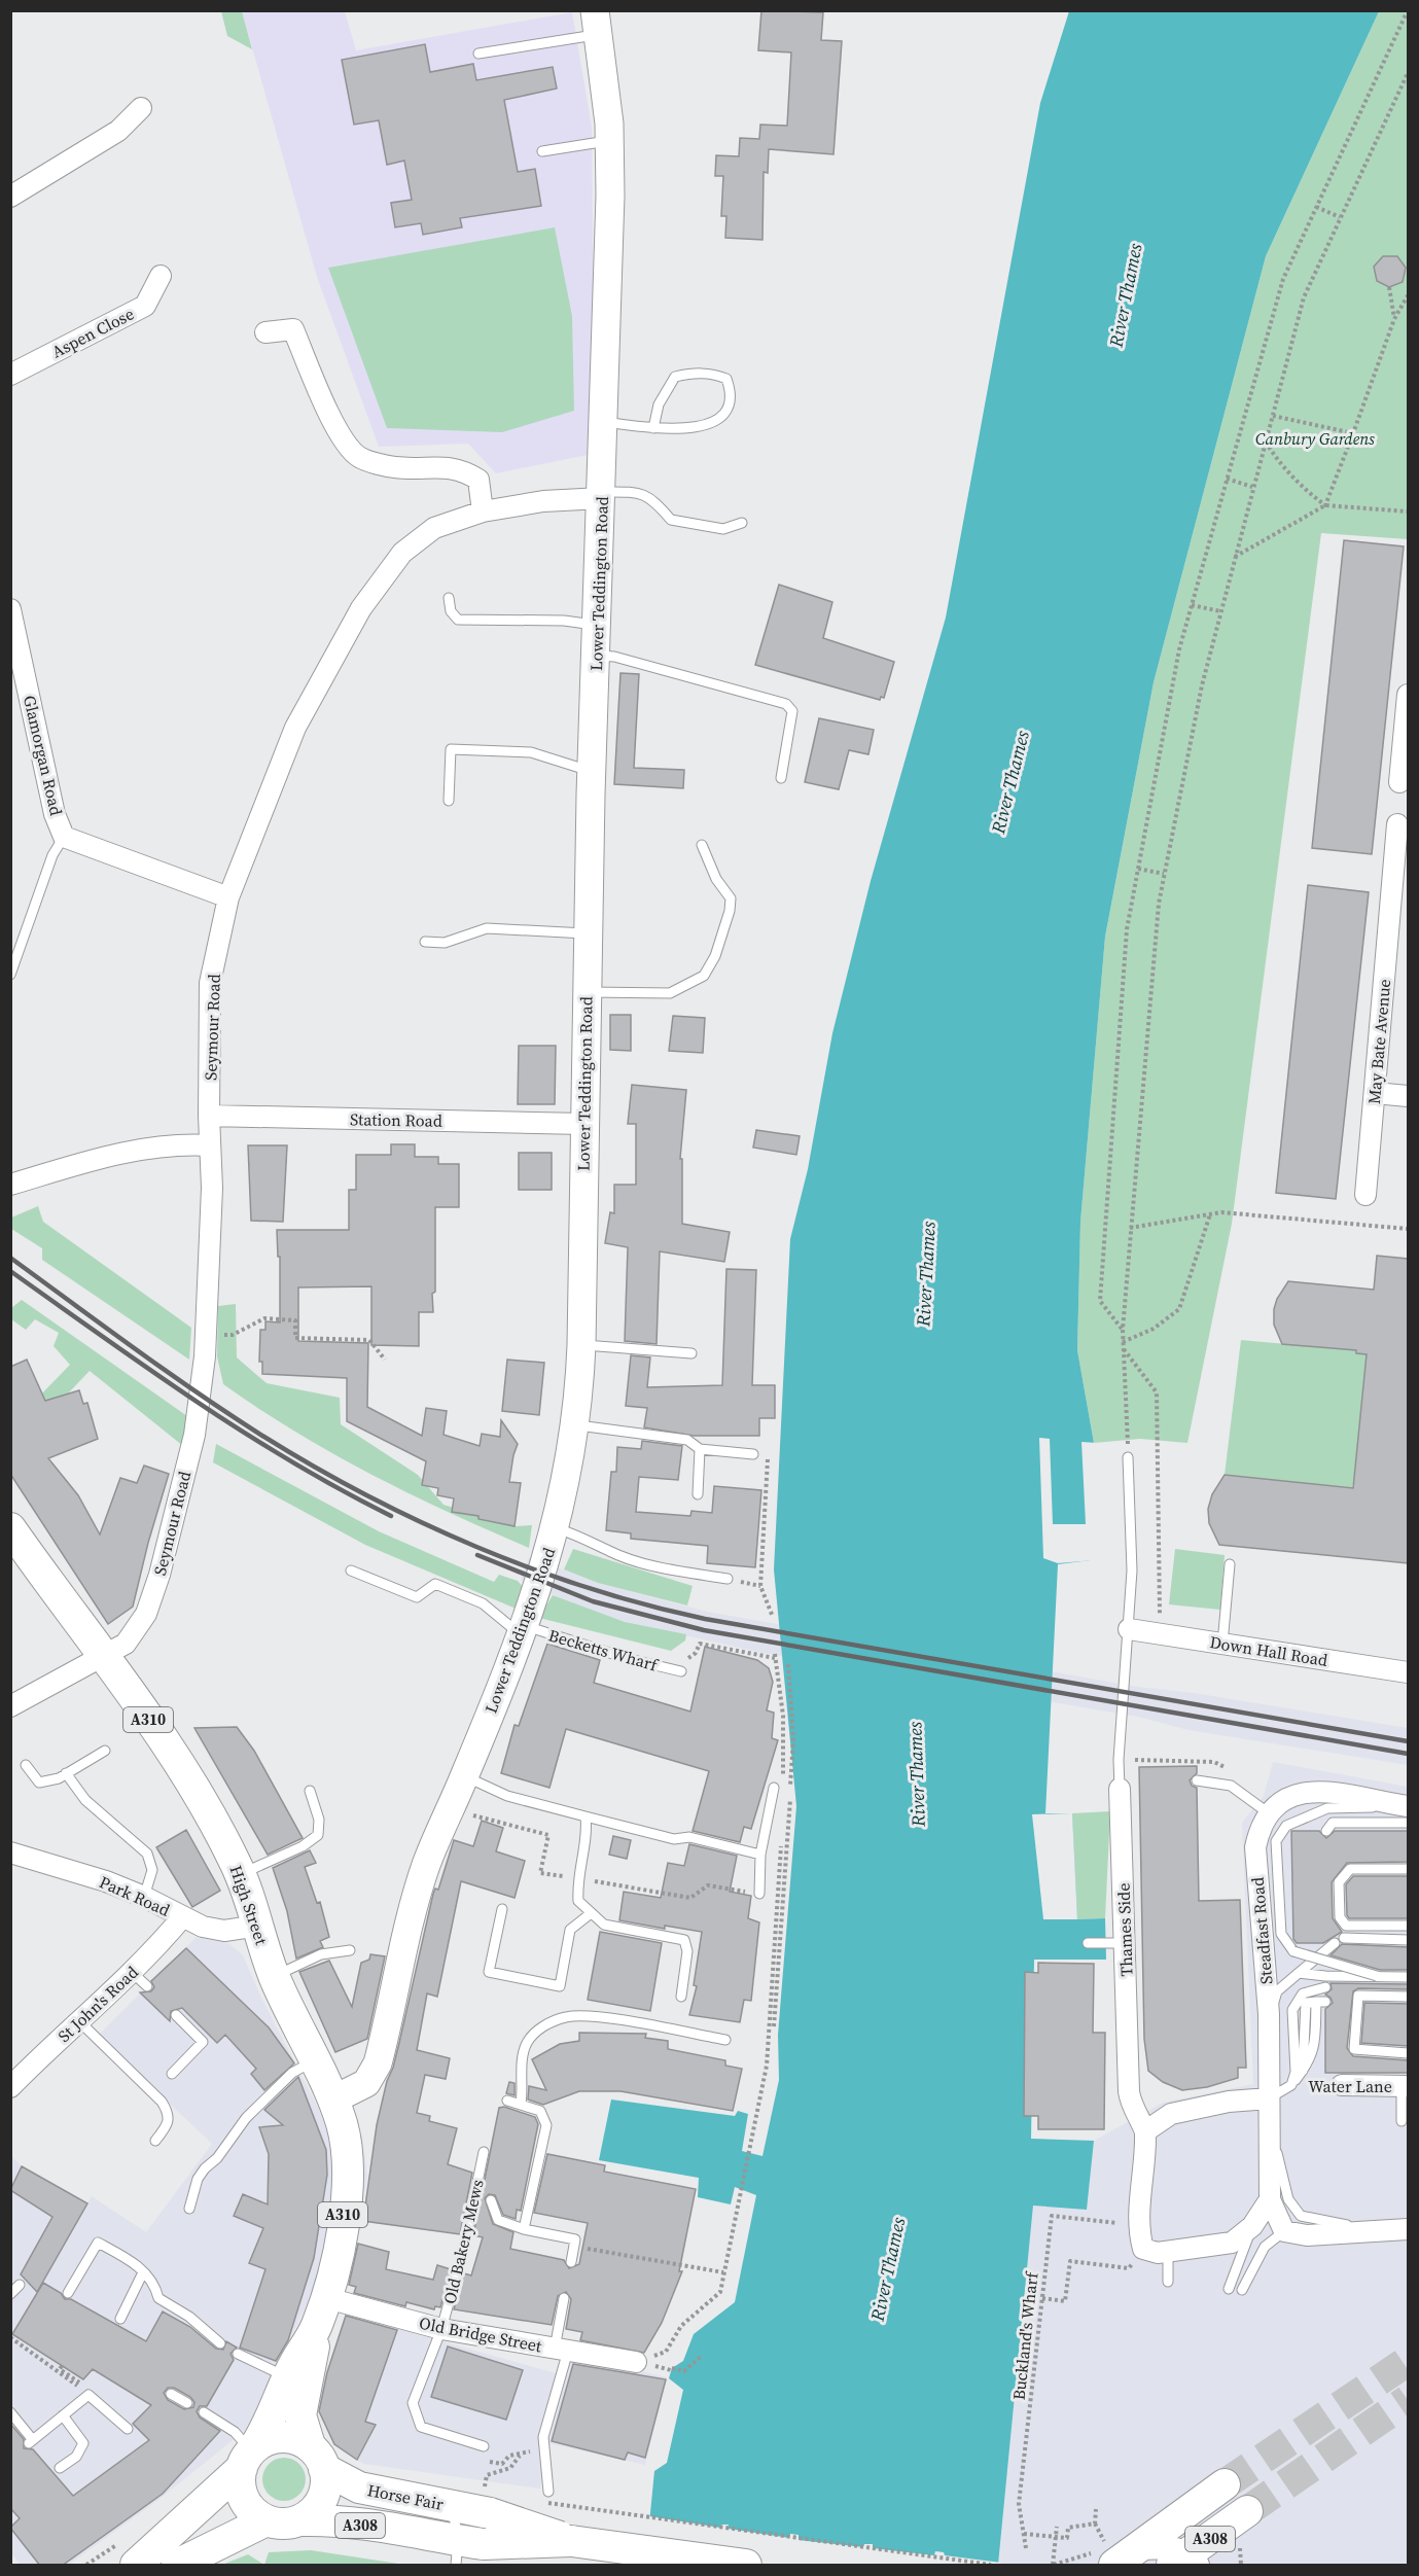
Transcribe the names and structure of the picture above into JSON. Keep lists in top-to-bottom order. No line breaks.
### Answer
{"streets":{"main road":["A310","High Street","Horse Fair","A308"],"street":["Aspen Close","Lower Teddington Road","Glamorgan Road","Seymour Road","May Bate Avenue","Station Road","Down Hall Road","Park Road","Thames Side","Steadfast Road","St John's Road","Water Lane","Old Bridge Street"],"lane":["Becketts Wharf","Old Bakery Mews"],"path":["Buckland's Wharf"]},"crossings":[["Lower Teddington Road","Seymour Road"],["Lower Teddington Road","Station Road"],["Lower Teddington Road","Becketts Wharf"],["Lower Teddington Road","High Street"],["Glamorgan Road","Seymour Road"],["Seymour Road","Station Road"],["Seymour Road","High Street"],["Down Hall Road","Thames Side"],["Park Road","High Street"],["Park Road","St John's Road"],["High Street","Old Bridge Street"],["High Street","Horse Fair"],["Thames Side","Steadfast Road"],["Thames Side","Buckland's Wharf"],["Steadfast Road","Buckland's Wharf"],["Old Bakery Mews","Old Bridge Street"],["Horse Fair","A308"]],"water":["River Thames"],"parks":["Canbury Gardens"]}
